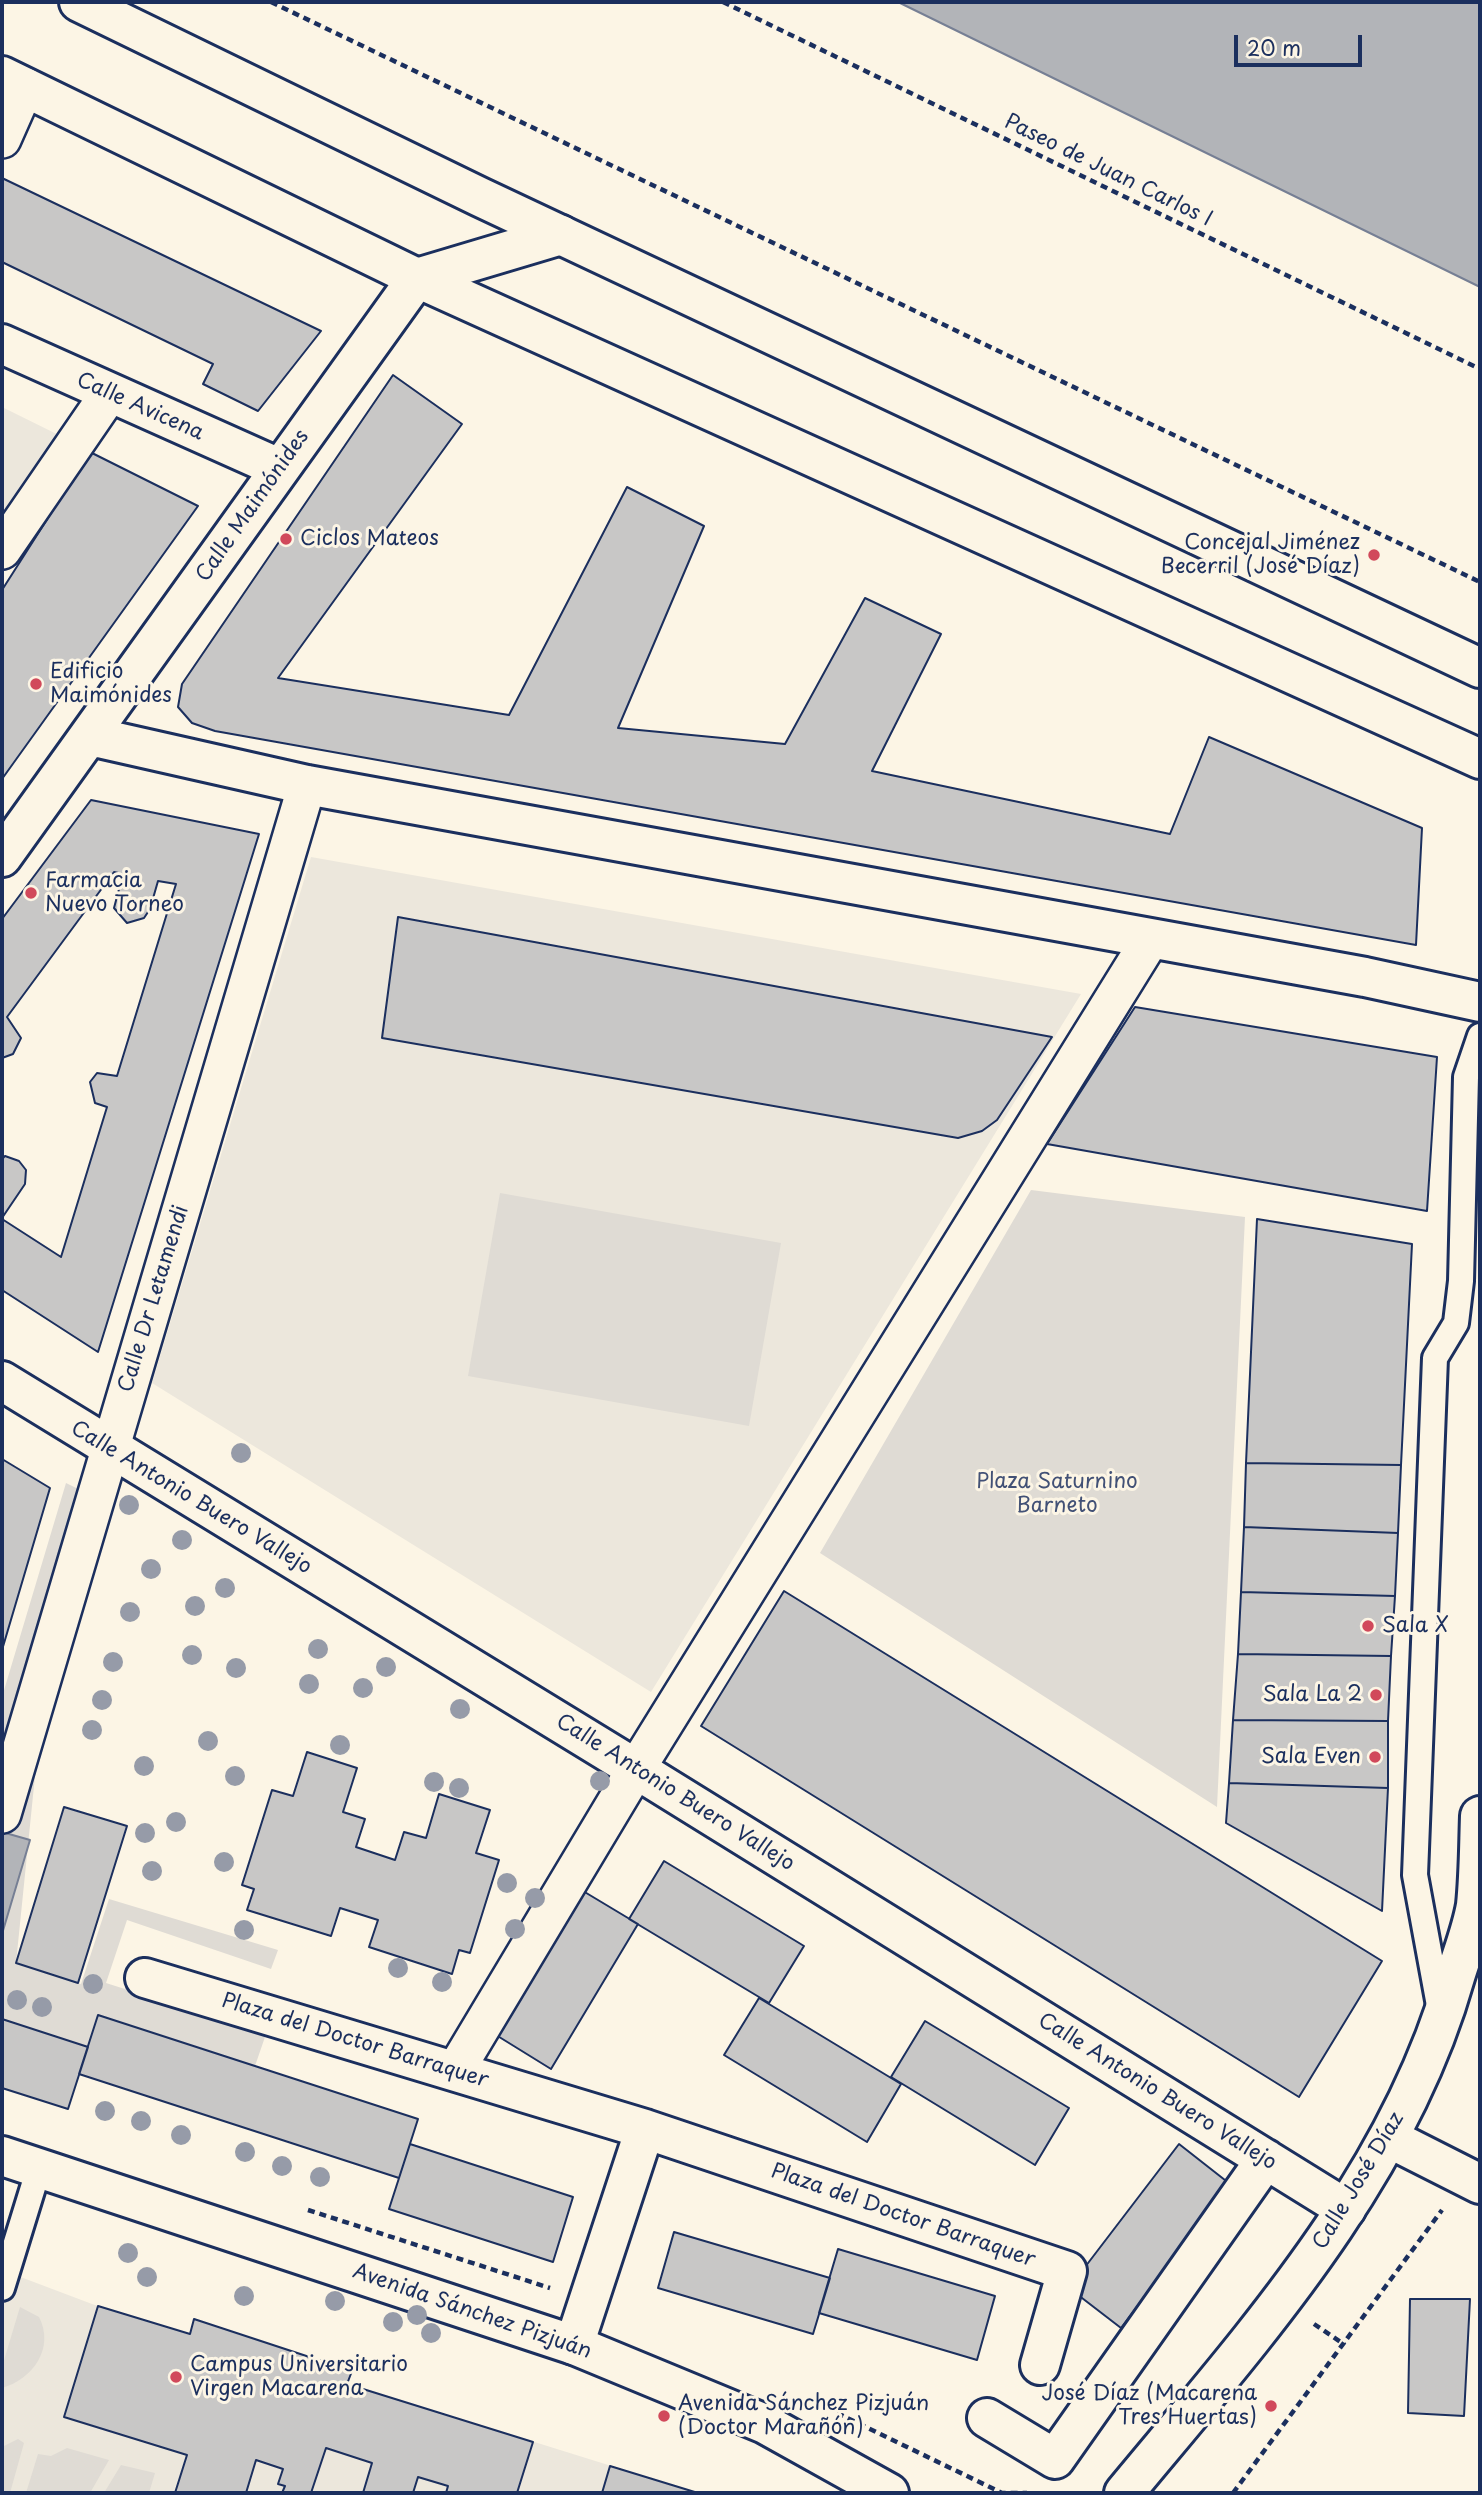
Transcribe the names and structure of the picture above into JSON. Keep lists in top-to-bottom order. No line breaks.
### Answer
{"streets":{"street":["Calle Avicena","Calle Maimónides","Calle Dr Letamendi","Calle Antonio Buero Vallejo","Plaza del Doctor Barraquer","Calle José Díaz","Avenida Sánchez Pizjuán"],"path":["Paseo de Juan Carlos I"]},"crossings":[["Calle Avicena","Calle Maimónides"],["Calle Dr Letamendi","Calle Antonio Buero Vallejo"],["Calle Antonio Buero Vallejo","Calle José Díaz"]],"parks":["Plaza Saturnino Barneto"],"places":["Ciclos Mateos","Concejal Jiménez Becerril (José Díaz)","Edificio Maimónides","Farmacia Nuevo Torneo","Sala X","Sala La 2","Sala Even","Campus Universitario Virgen Macarena","José Díaz (Macarena Tres Huertas)","Avenida Sánchez Pizjuán (Doctor Marañón)"],"scale_bar":"20 m"}
